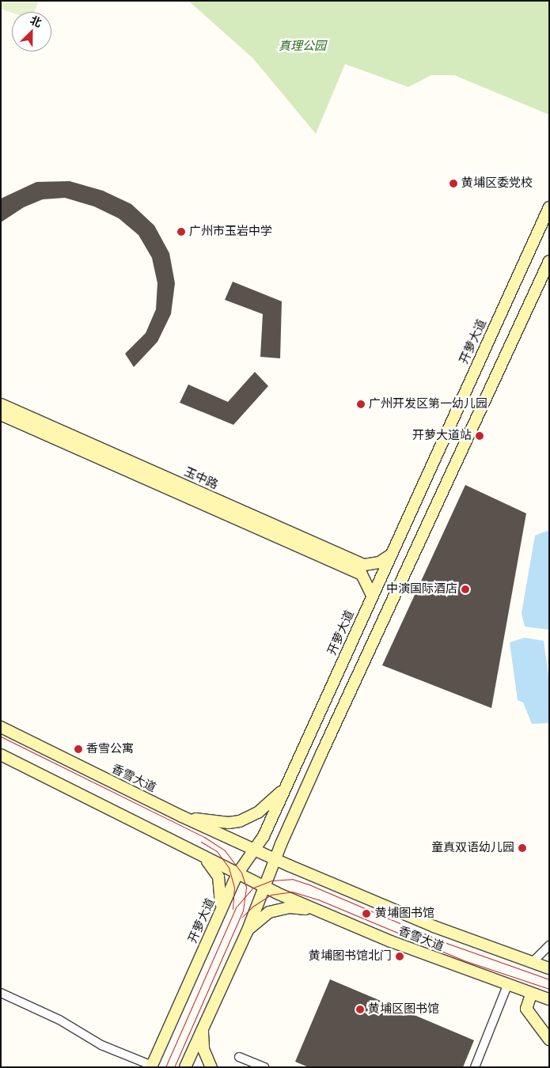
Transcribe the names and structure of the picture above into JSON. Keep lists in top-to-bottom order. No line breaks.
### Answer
{"streets":{"main road":["开萝大道","玉中路","香雪大道"]},"crossings":[["开萝大道","玉中路"],["开萝大道","香雪大道"]],"parks":["真理公园"],"places":["黄埔区委党校","广州市玉岩中学","广州开发区第一幼儿园","开萝大道站","中演国际酒店","香雪公寓","童真双语幼儿园","黄埔图书馆","黄埔图书馆北门","黄埔区图书馆"],"north":"top right"}
